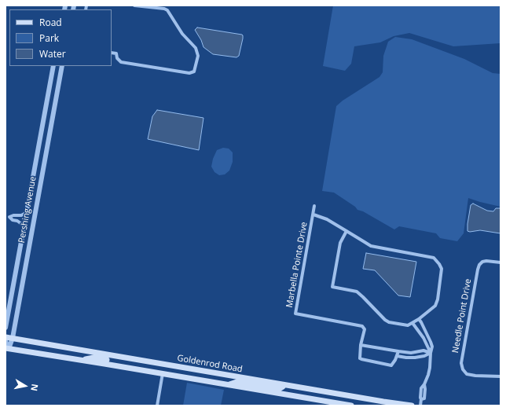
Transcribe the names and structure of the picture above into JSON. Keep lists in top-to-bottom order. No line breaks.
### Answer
{"streets":{"main road":["Goldenrod Road"],"street":["Pershing Avenue","Marbella Pointe Drive","Needle Point Drive"]},"crossings":[["Pershing Avenue","Goldenrod Road"]],"legend":["Road","Park","Water"],"north":"right"}
